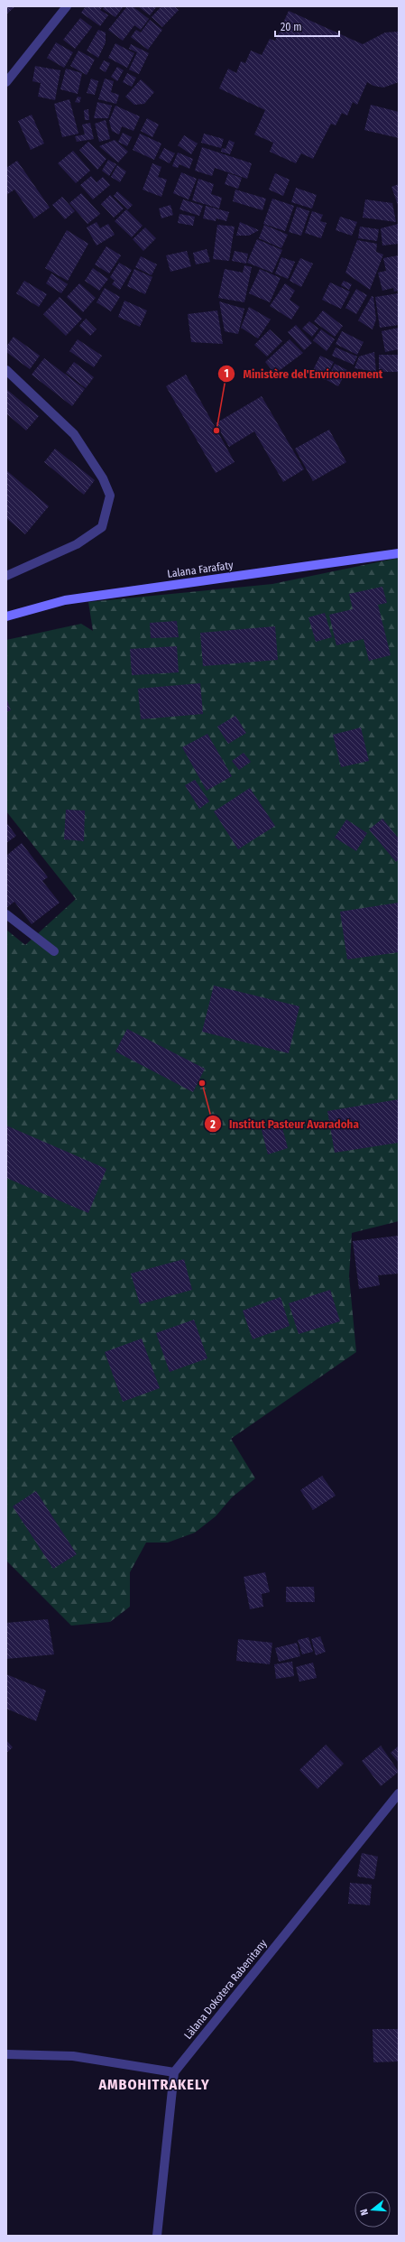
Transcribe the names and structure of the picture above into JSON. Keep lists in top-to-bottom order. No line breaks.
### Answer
{"streets":{"main road":["Lalana Farafaty"],"street":["Làlana Dokotera Rabenitany"]},"districts":["AMBOHITRAKELY"],"places":["Ministère del'Environnement","Institut Pasteur Avaradoha"],"scale_bar":"20 m","north":"left"}
